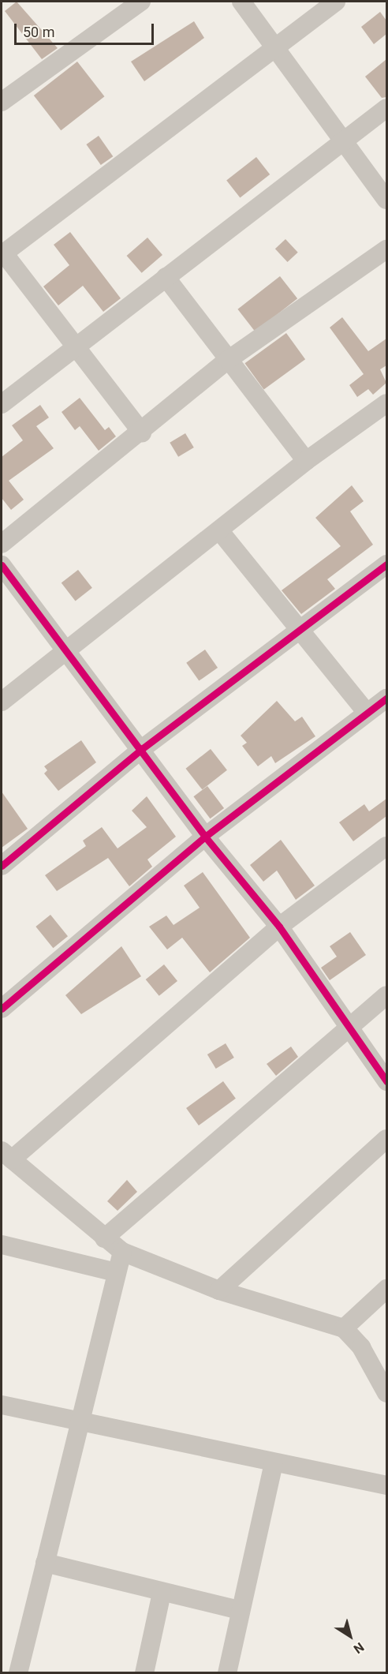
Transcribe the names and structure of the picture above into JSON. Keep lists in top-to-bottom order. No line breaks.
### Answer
{"scale_bar":"50 m","north":"bottom right"}
